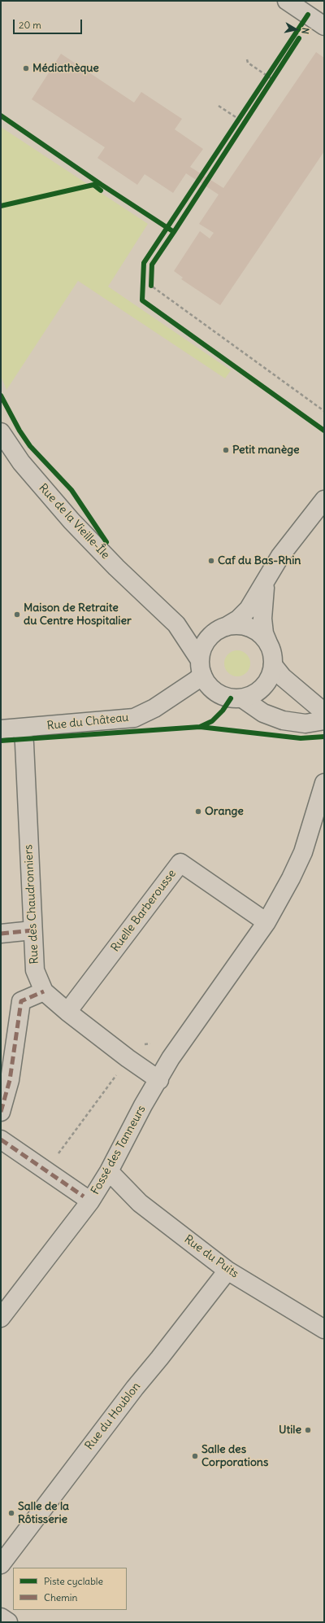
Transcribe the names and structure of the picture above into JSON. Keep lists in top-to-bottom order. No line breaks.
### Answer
{"streets":{"street":["Rue de la Vieille-Île","Rue du Château","Rue des Chaudronniers","Ruelle Barberousse","Fossé des Tanneurs","Rue du Puits","Rue du Houblon"]},"crossings":[["Rue de la Vieille-Île","Rue du Château"],["Rue du Château","Rue des Chaudronniers"],["Rue des Chaudronniers","Ruelle Barberousse"],["Rue des Chaudronniers","Fossé des Tanneurs"],["Ruelle Barberousse","Fossé des Tanneurs"],["Fossé des Tanneurs","Rue du Puits"],["Rue du Puits","Rue du Houblon"]],"places":["Médiathèque","Petit manège","Caf du Bas-Rhin","Maison de Retraite du Centre Hospitalier","Orange","Utile","Salle des Corporations","Salle de la Rôtisserie"],"legend":["Piste cyclable","Chemin"],"scale_bar":"20 m","north":"right"}
